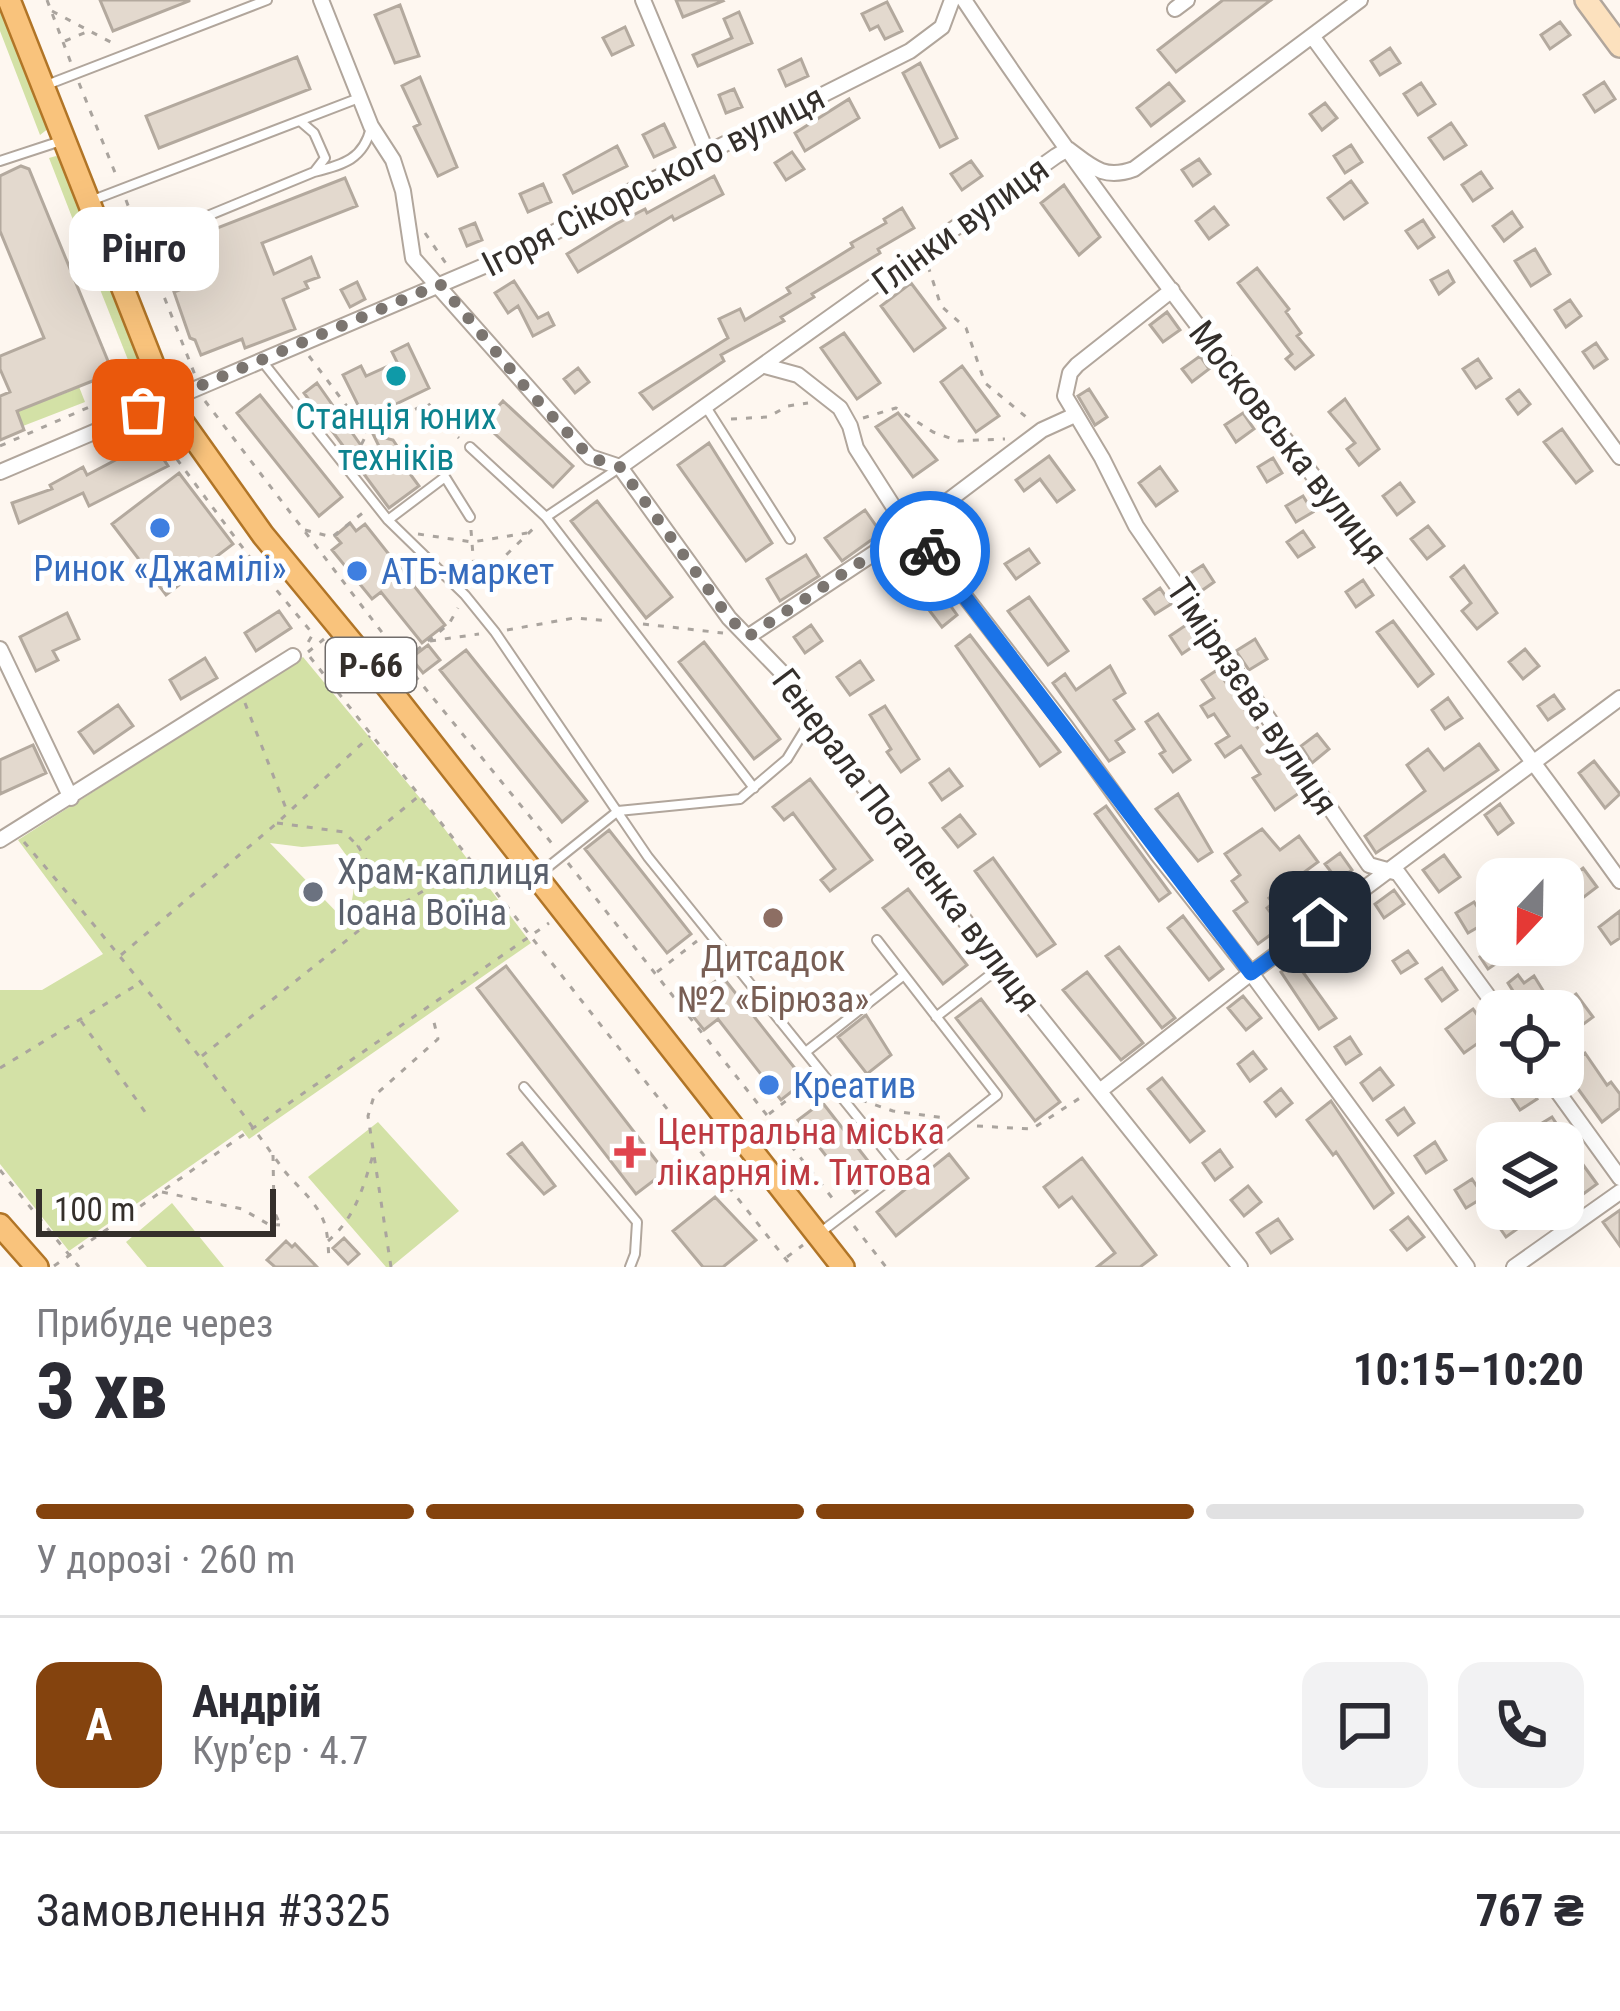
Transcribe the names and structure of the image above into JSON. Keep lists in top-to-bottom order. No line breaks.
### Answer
{"streets":{"main road":["Р-66"],"street":["Ігоря Сікорського вулиця","Глінки вулиця","Московська вулиця","Тімірязєва вулиця","Генерала Потапенка вулиця"]},"crossings":[["Ігоря Сікорського вулиця","Р-66"],["Ігоря Сікорського вулиця","Генерала Потапенка вулиця"],["Глінки вулиця","Московська вулиця"],["Глінки вулиця","Генерала Потапенка вулиця"]],"places":{"other":["Станція юних техніків","Рінго","Ринок «Джамілі»","АТБ-маркет","Храм-каплиця Іоана Воїна","Дитсадок №2 «Бірюза»","Креатив"],"health":["Центральна міська лікарня ім. Титова"]},"scale_bar":"100 m","north":"bottom","page":{"bubble":"Рінго","scale":"100 m","heading":["3 хв","Прибуде через","10:15–10:20"],"panel":["Андрій","Кур’єр · 4.7","Замовлення #3325","767 ₴"],"bar":"У дорозі · 260 m","round":"А"}}
